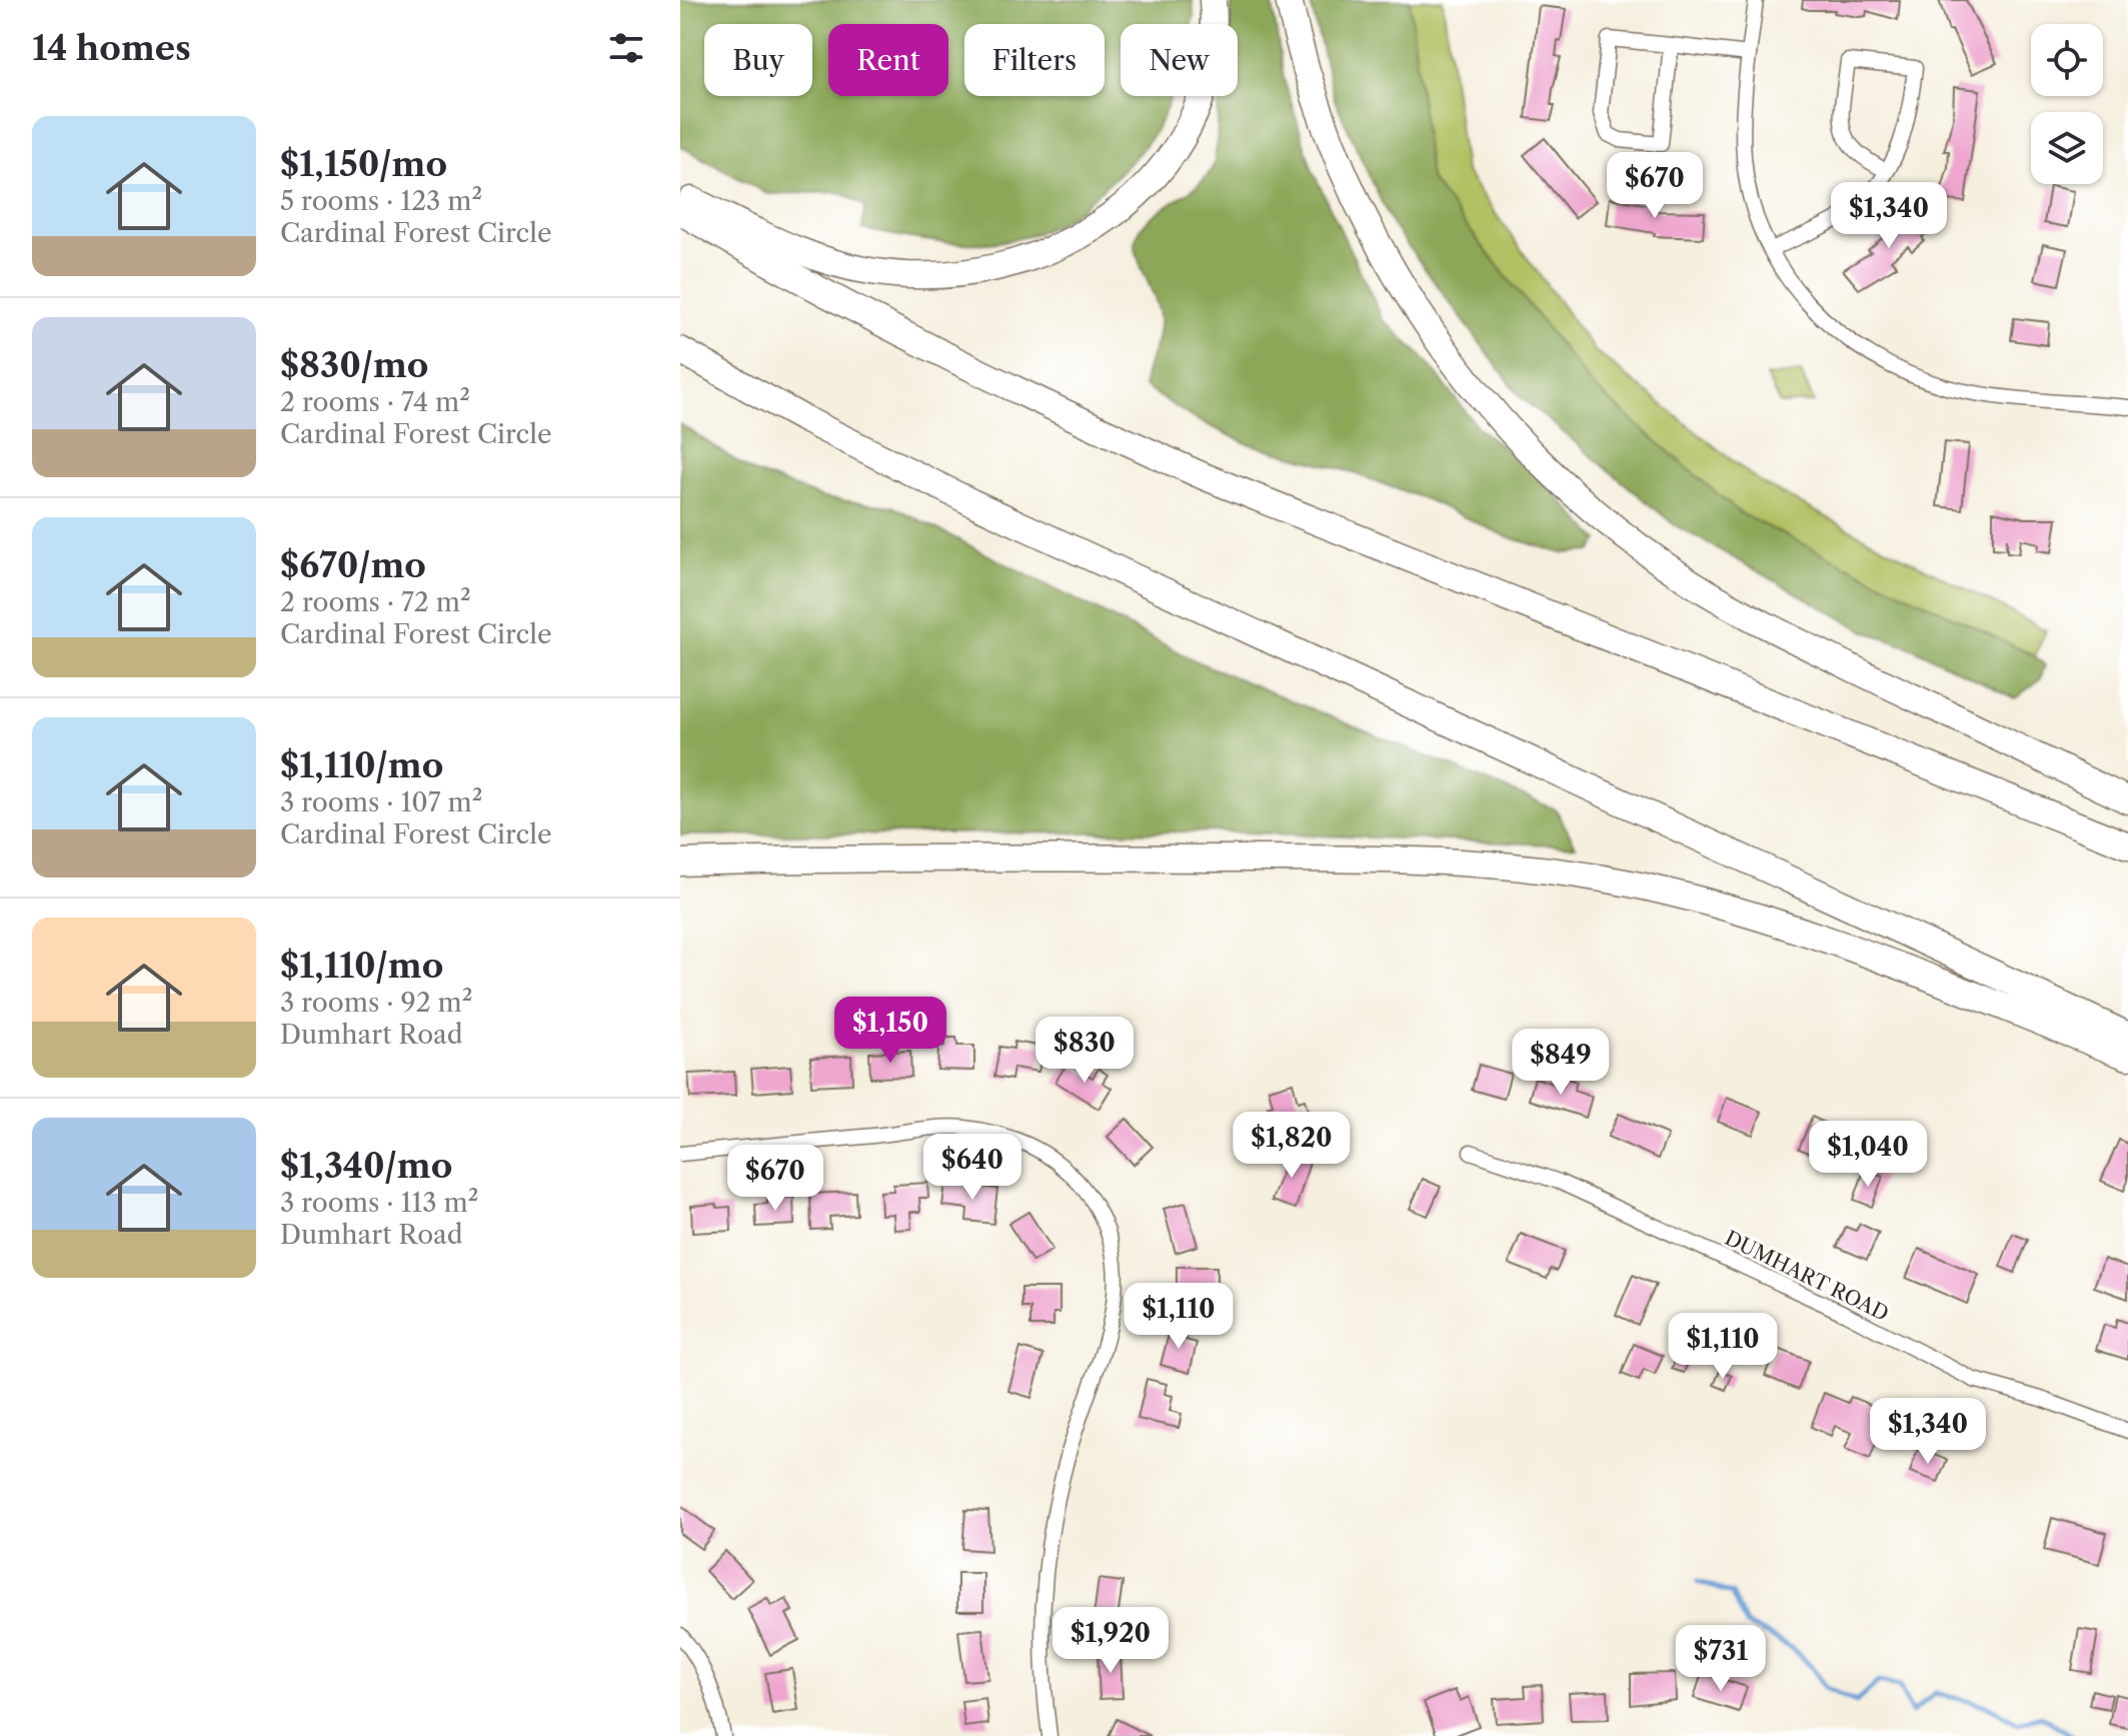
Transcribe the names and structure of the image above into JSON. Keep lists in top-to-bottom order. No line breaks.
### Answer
{"streets":{"street":["DUMHART ROAD"]},"page":{"heading":"14 homes","chip":["Buy","Rent","Filters","New"],"list":[{"name":"$1,150/mo","note":"5 rooms · 123 m² · Cardinal Forest Circle"},{"name":"$830/mo","note":"2 rooms · 74 m² · Cardinal Forest Circle"},{"name":"$670/mo","note":"2 rooms · 72 m² · Cardinal Forest Circle"},{"name":"$1,110/mo","note":"3 rooms · 107 m² · Cardinal Forest Circle"},{"name":"$1,110/mo","note":"3 rooms · 92 m² · Dumhart Road"},{"name":"$1,340/mo","note":"3 rooms · 113 m² · Dumhart Road"}],"price":["$670","$1,340","$1,150","$830","$849","$1,820","$1,040","$640","$670","$1,110","$1,110","$1,340","$1,920","$731"]}}
